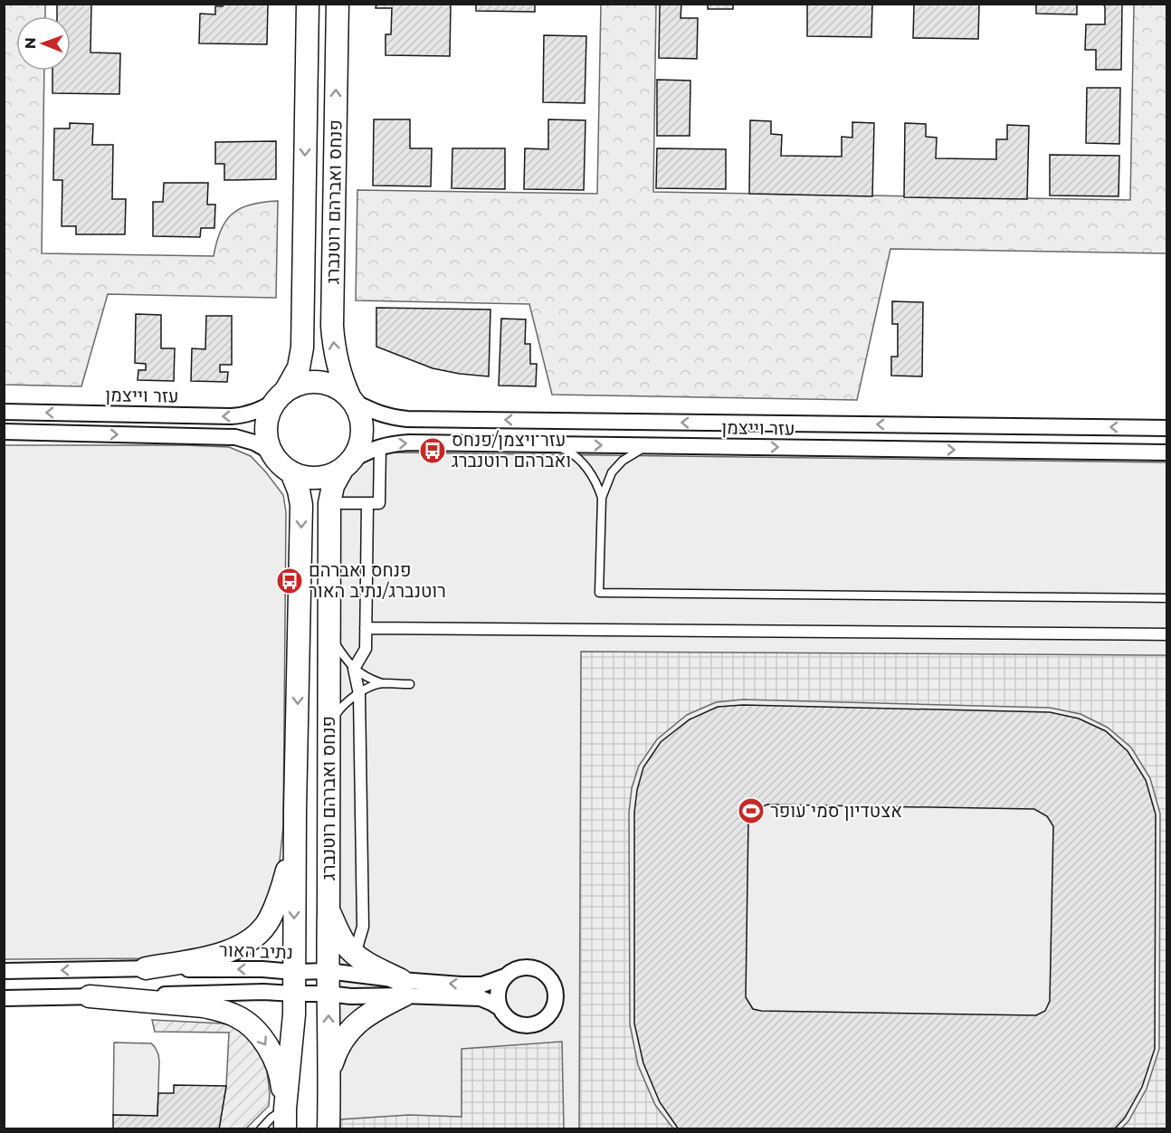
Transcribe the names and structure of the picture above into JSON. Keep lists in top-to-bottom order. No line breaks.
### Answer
{"streets":{"main road":["פנחס ואברהם רוטנברג"],"street":["עזר וייצמן","נתיב האור"]},"crossings":[["פנחס ואברהם רוטנברג","עזר וייצמן"],["פנחס ואברהם רוטנברג","נתיב האור"]],"places":{"bus stop":["עזר ויצמן/פנחס ואברהם רוטנברג","פנחס ואברהם רוטנברג/נתיב האור"],"sports":["אצטדיון סמי עופר"]},"north":"left"}
